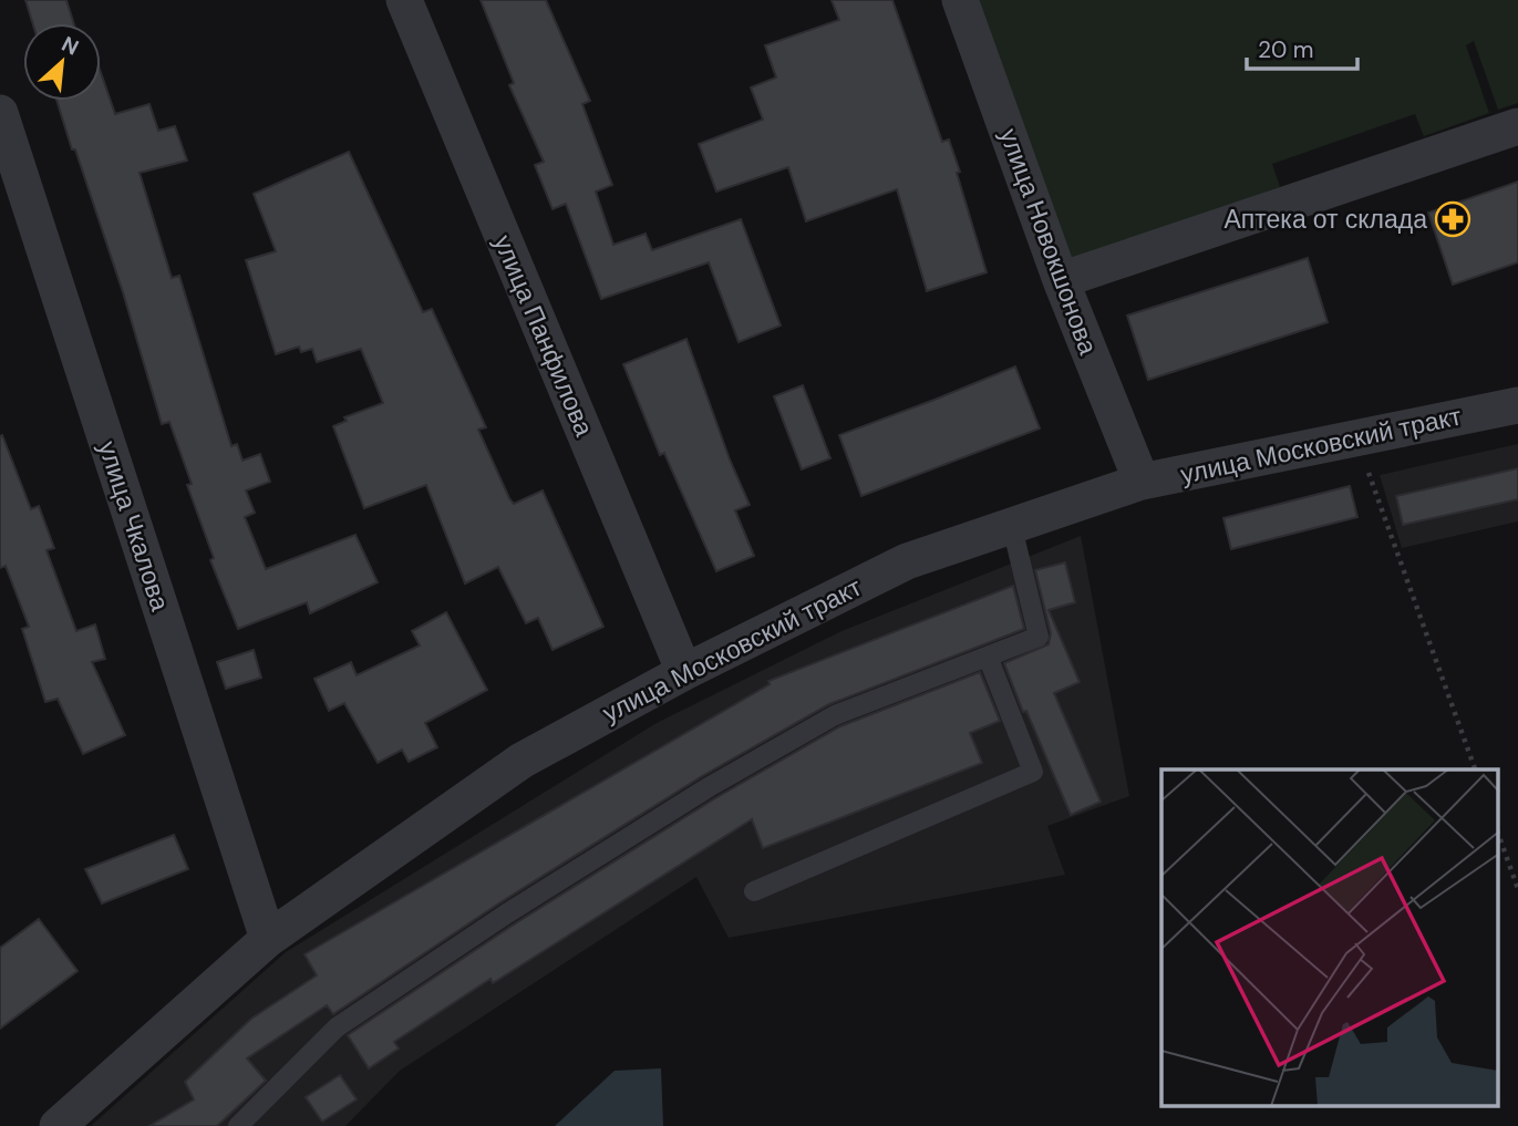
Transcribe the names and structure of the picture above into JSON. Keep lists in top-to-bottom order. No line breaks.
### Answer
{"streets":{"street":["улица Новокшонова","улица Панфилова","улица Московский тракт","улица Чкалова"]},"crossings":[["улица Новокшонова","улица Московский тракт"],["улица Панфилова","улица Московский тракт"],["улица Московский тракт","улица Чкалова"]],"places":{"pharmacy":["Аптека от склада"]},"scale_bar":"20 m","north":"top right"}
